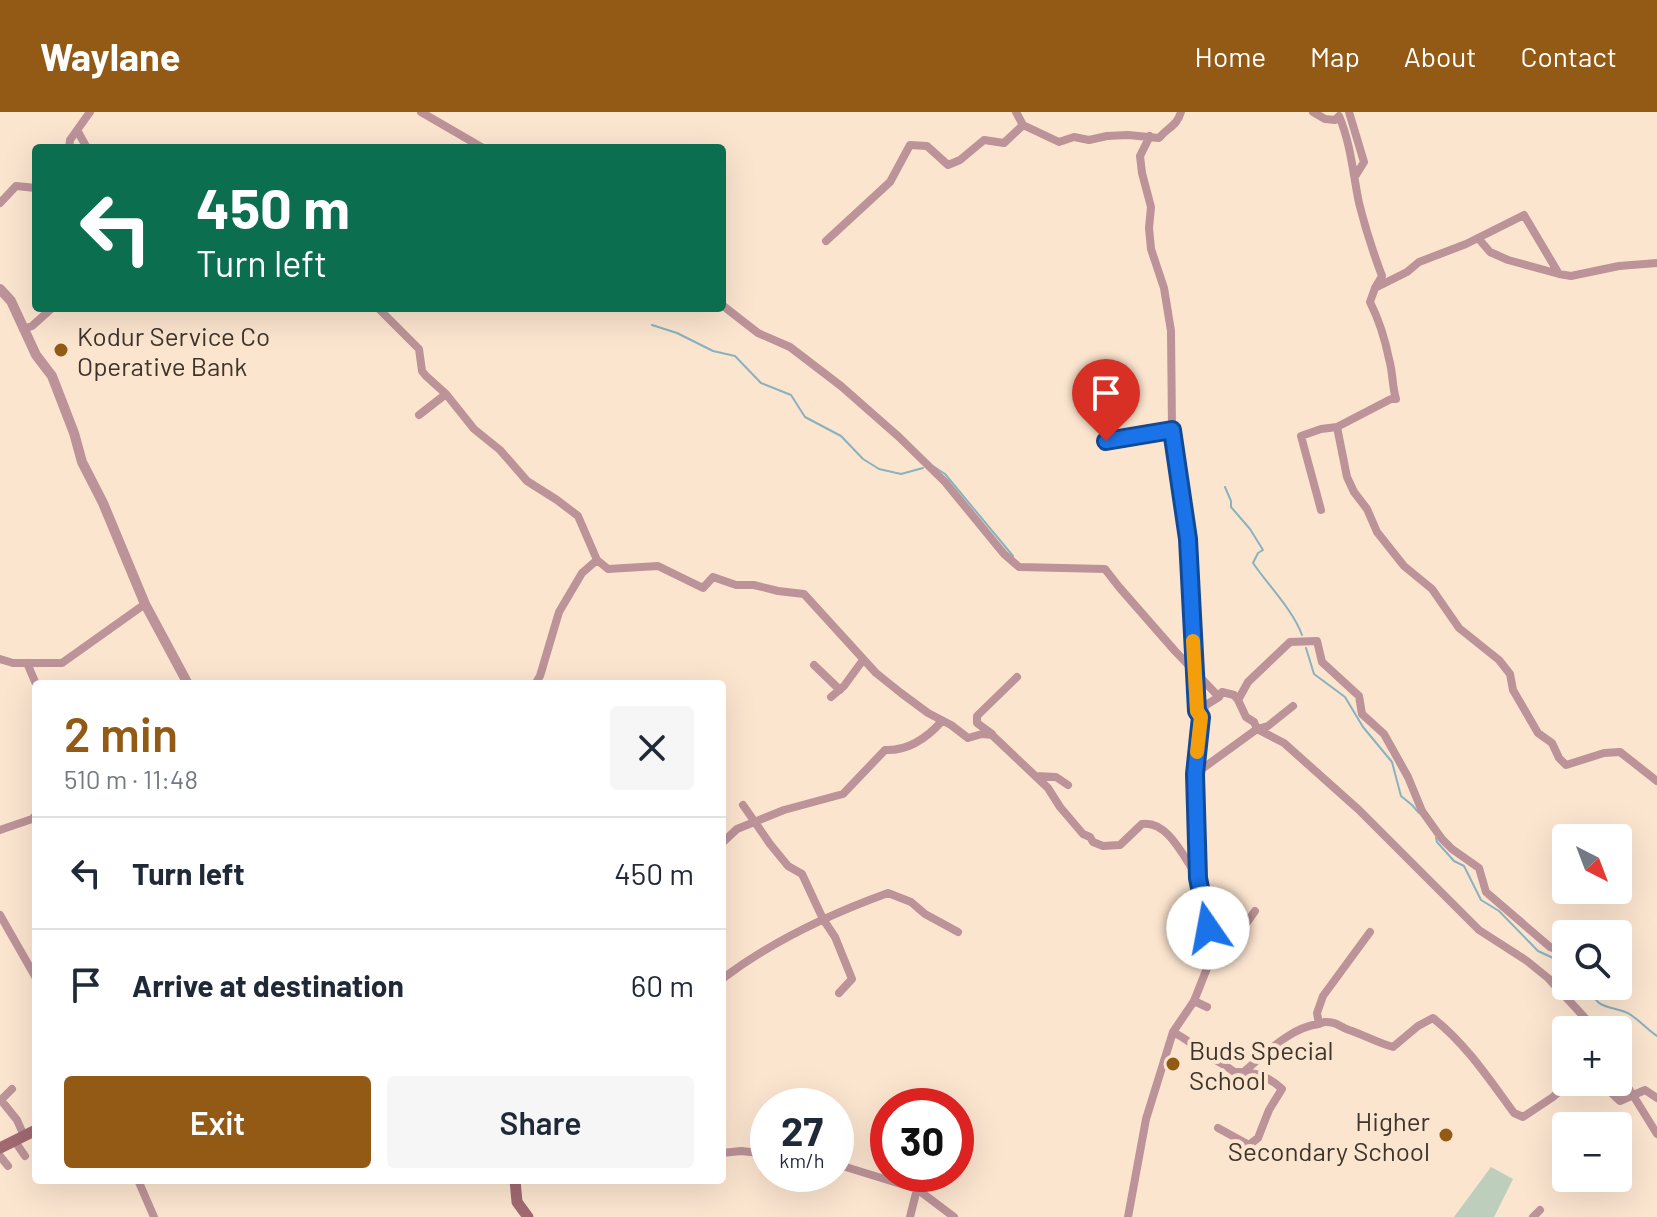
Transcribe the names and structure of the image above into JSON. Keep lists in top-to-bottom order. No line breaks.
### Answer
{"places":["Kodur Service Co Operative Bank","Buds Special School","Higher Secondary School"],"north":"bottom right","page":{"header":"Waylane","nav":["Home","Map","About","Contact"],"turn":["450 m","Turn left"],"heading":["2 min","510 m · 11:48"],"list":[{"name":"Turn left","value":"450 m"},{"name":"Arrive at destination","value":"60 m"}],"map_buttons":["+","−"],"buttons":["Exit","Share"],"speed":"27 km/h","limit":"30"}}
